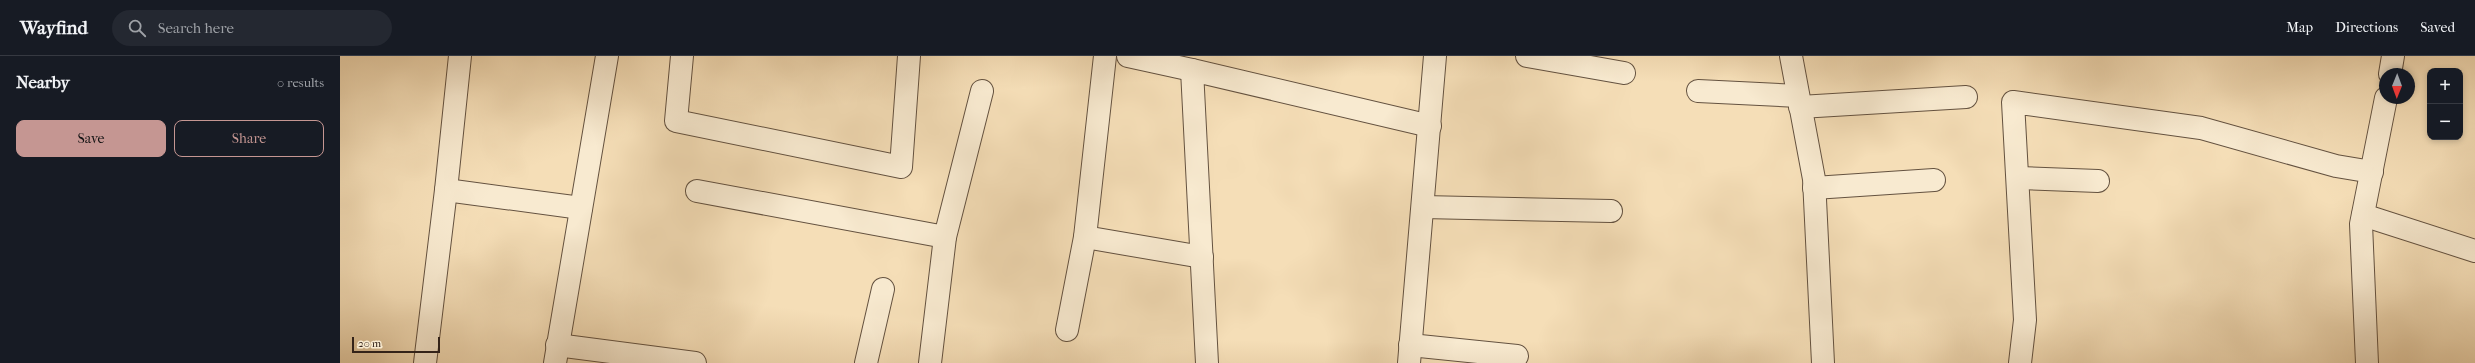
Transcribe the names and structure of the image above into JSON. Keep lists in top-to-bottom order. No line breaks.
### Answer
{"scale_bar":"20 m","north":"bottom","page":{"header":"Wayfind","search":"Search here","nav":["Map","Directions","Saved"],"heading":["Nearby","0 results"],"map_buttons":["+","−"],"buttons":["Save","Share"],"scale":"20 m"}}
